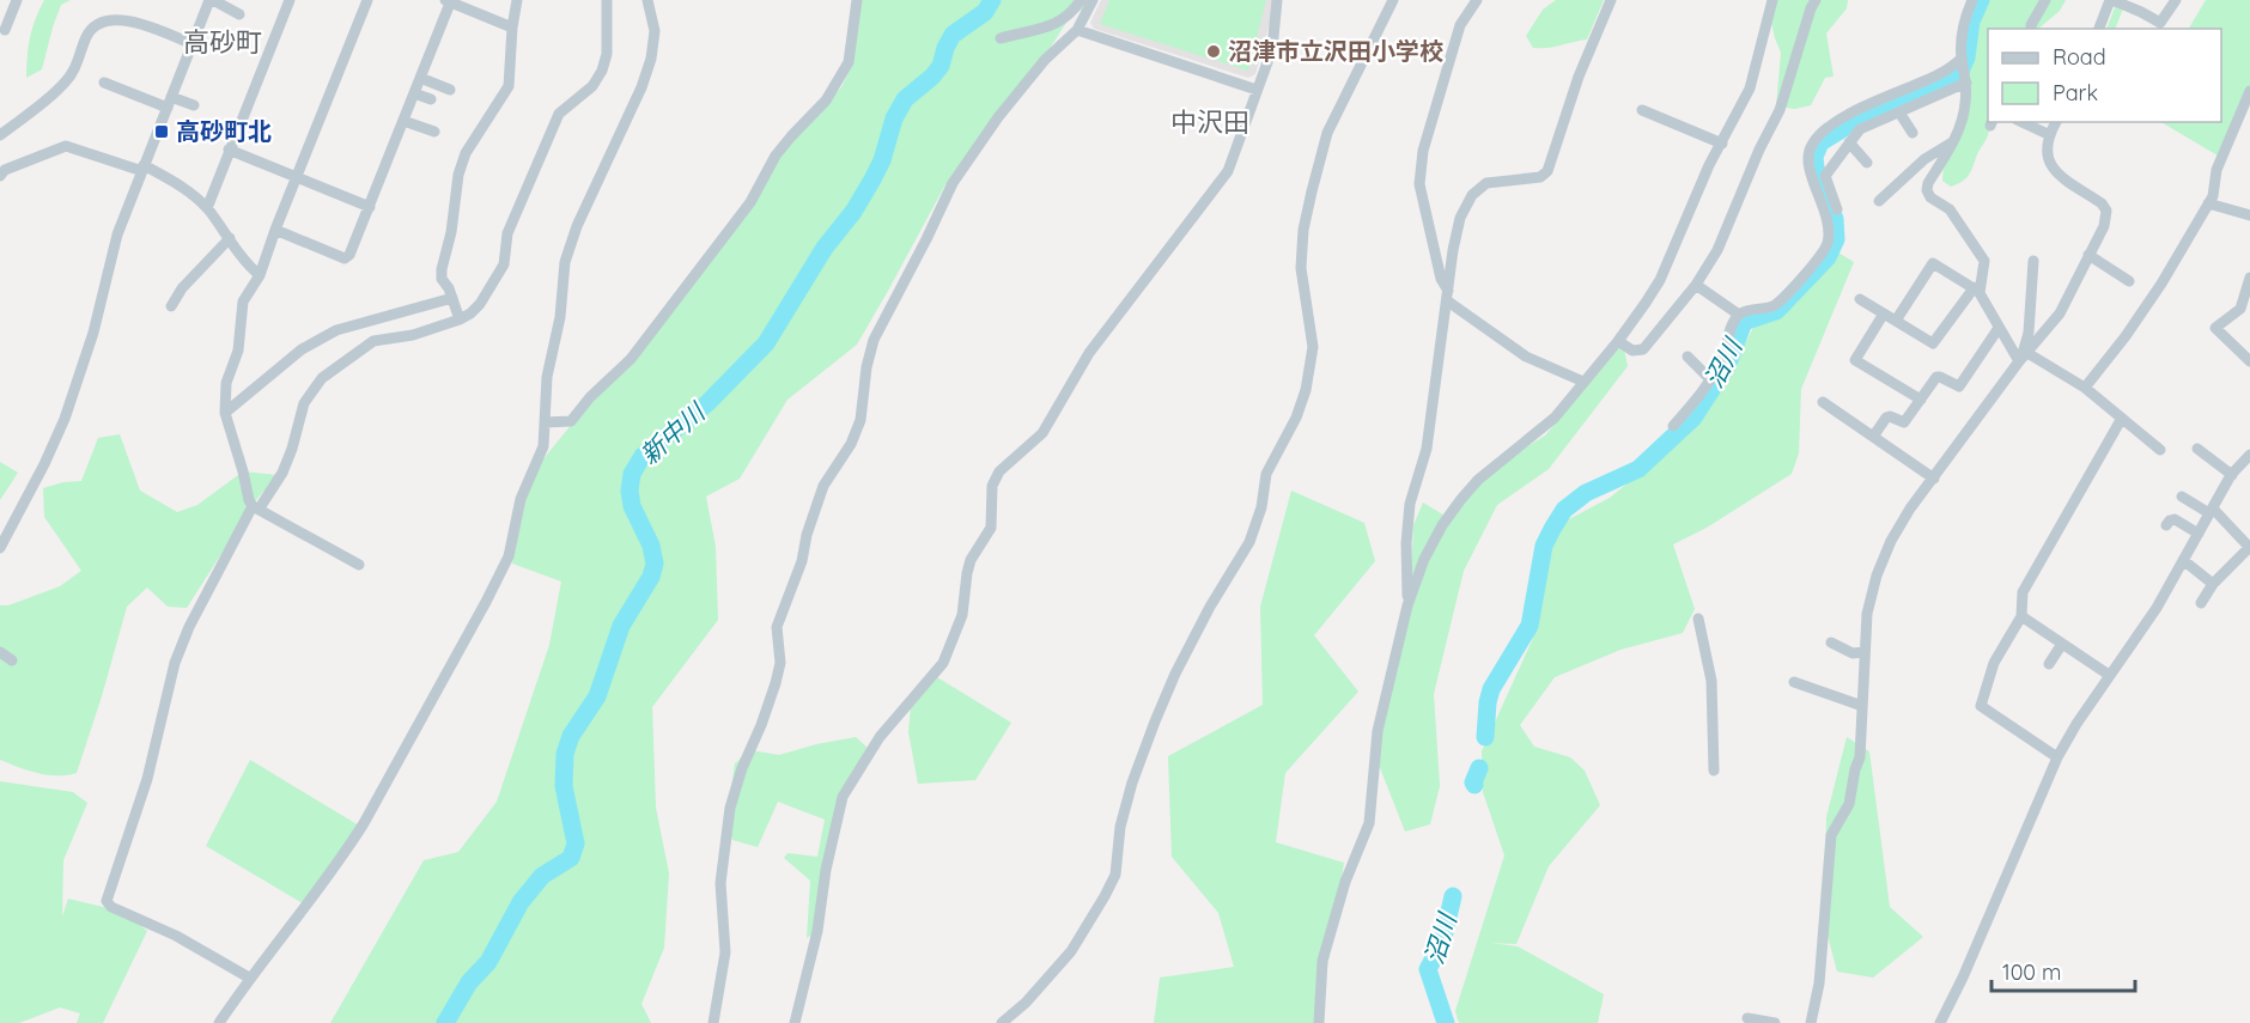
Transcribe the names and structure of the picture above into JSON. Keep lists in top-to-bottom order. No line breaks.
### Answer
{"districts":["高砂町","中沢田"],"water":["沼川","新中川"],"places":{"other":["沼津市立沢田小学校"],"transit":["高砂町北"]},"legend":["Road","Park"],"scale_bar":"100 m"}
